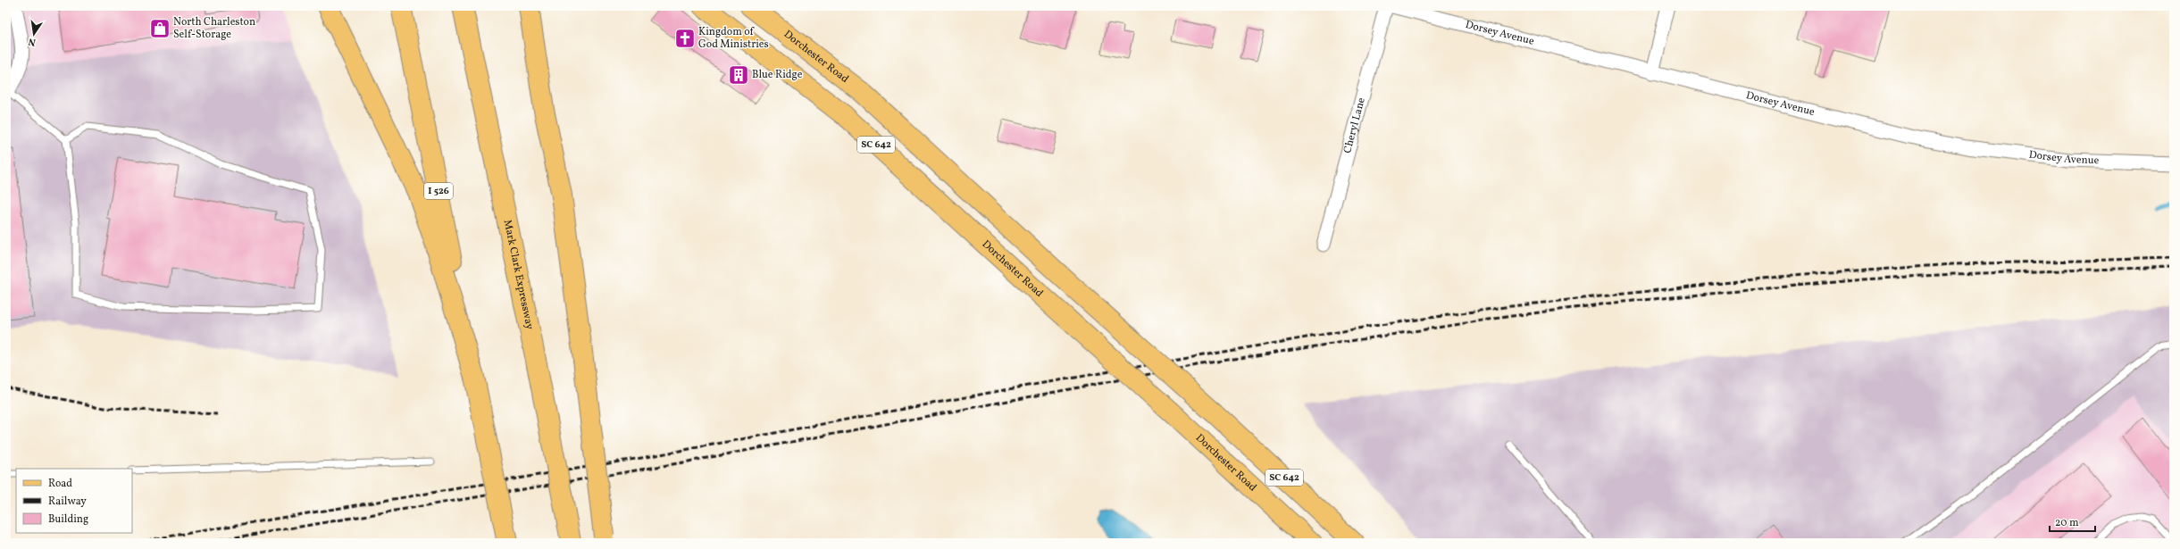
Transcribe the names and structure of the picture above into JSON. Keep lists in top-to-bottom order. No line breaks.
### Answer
{"streets":{"main road":["Dorchester Road","SC 642","I 526","Mark Clark Expressway"],"street":["Dorsey Avenue","Cheryl Lane"]},"places":{"shop":["North Charleston Self-Storage"],"church":["Kingdom of God Ministries"],"building":["Blue Ridge"]},"legend":["Road","Railway","Building"],"scale_bar":"20 m","north":"bottom"}
